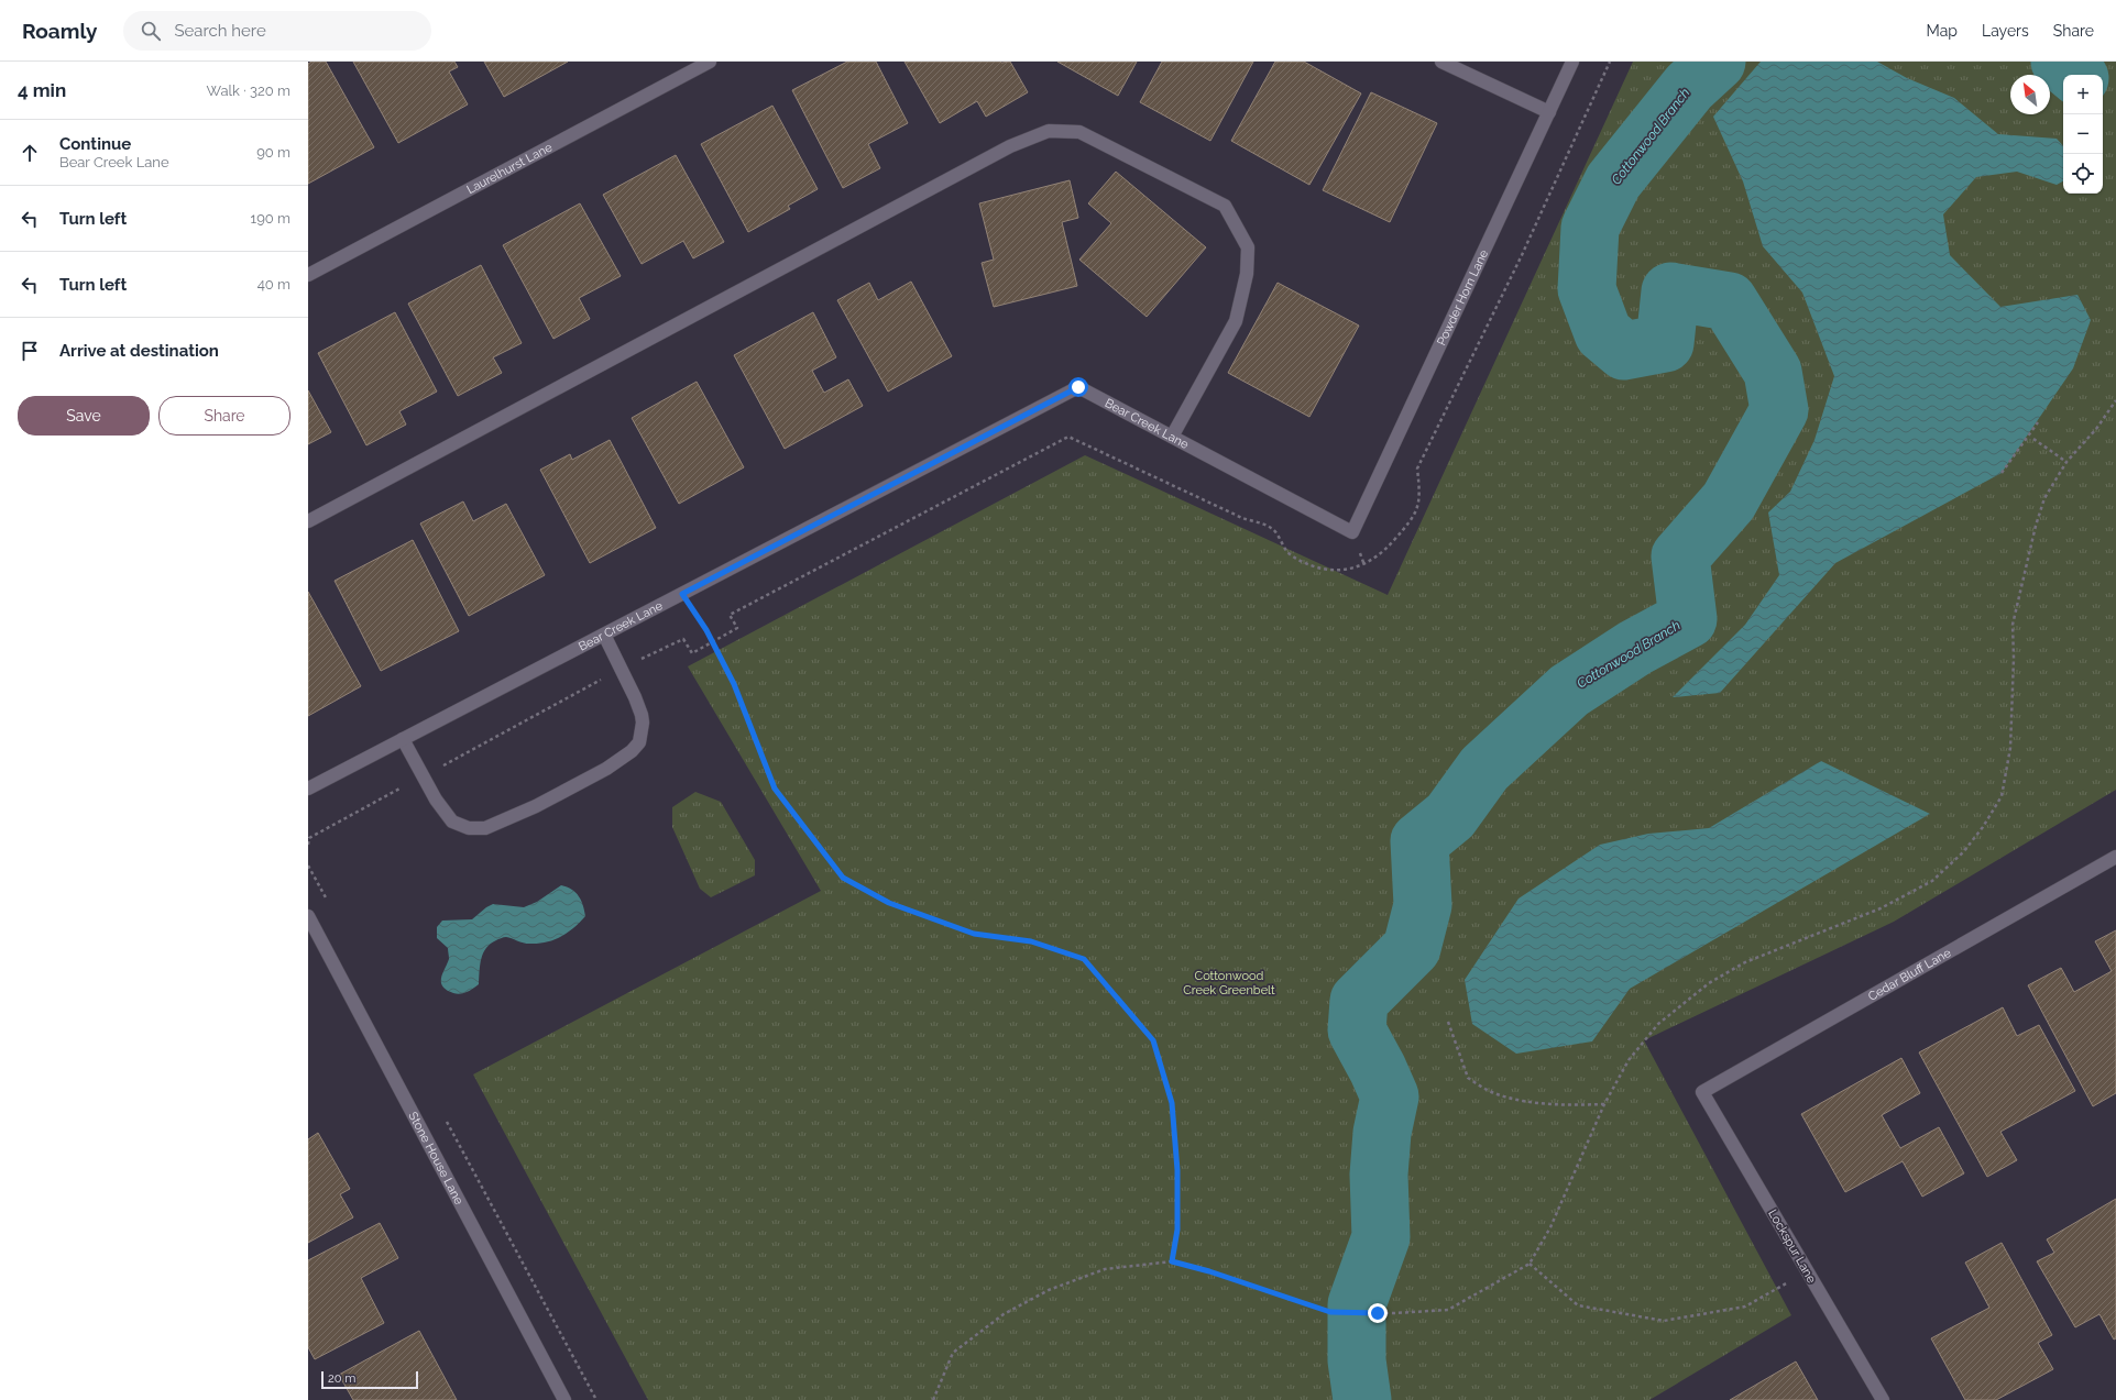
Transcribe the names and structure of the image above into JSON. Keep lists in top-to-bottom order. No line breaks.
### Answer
{"streets":{"street":["Laurelhurst Lane","Powder Horn Lane","Bear Creek Lane","Cedar Bluff Lane","Stone House Lane","Lockspur Lane"]},"crossings":[["Powder Horn Lane","Bear Creek Lane"],["Cedar Bluff Lane","Lockspur Lane"]],"water":["Cottonwood Branch"],"parks":["Cottonwood Creek Greenbelt"],"scale_bar":"20 m","north":"top left","page":{"header":"Roamly","search":"Search here","nav":["Map","Layers","Share"],"heading":["4 min","Walk · 320 m"],"map_buttons":["+","−"],"list":[["Continue","Bear Creek Lane","90 m"],["Turn left","190 m"],["Turn left","40 m"],"Arrive at destination"],"buttons":["Save","Share"],"scale":"20 m"}}
